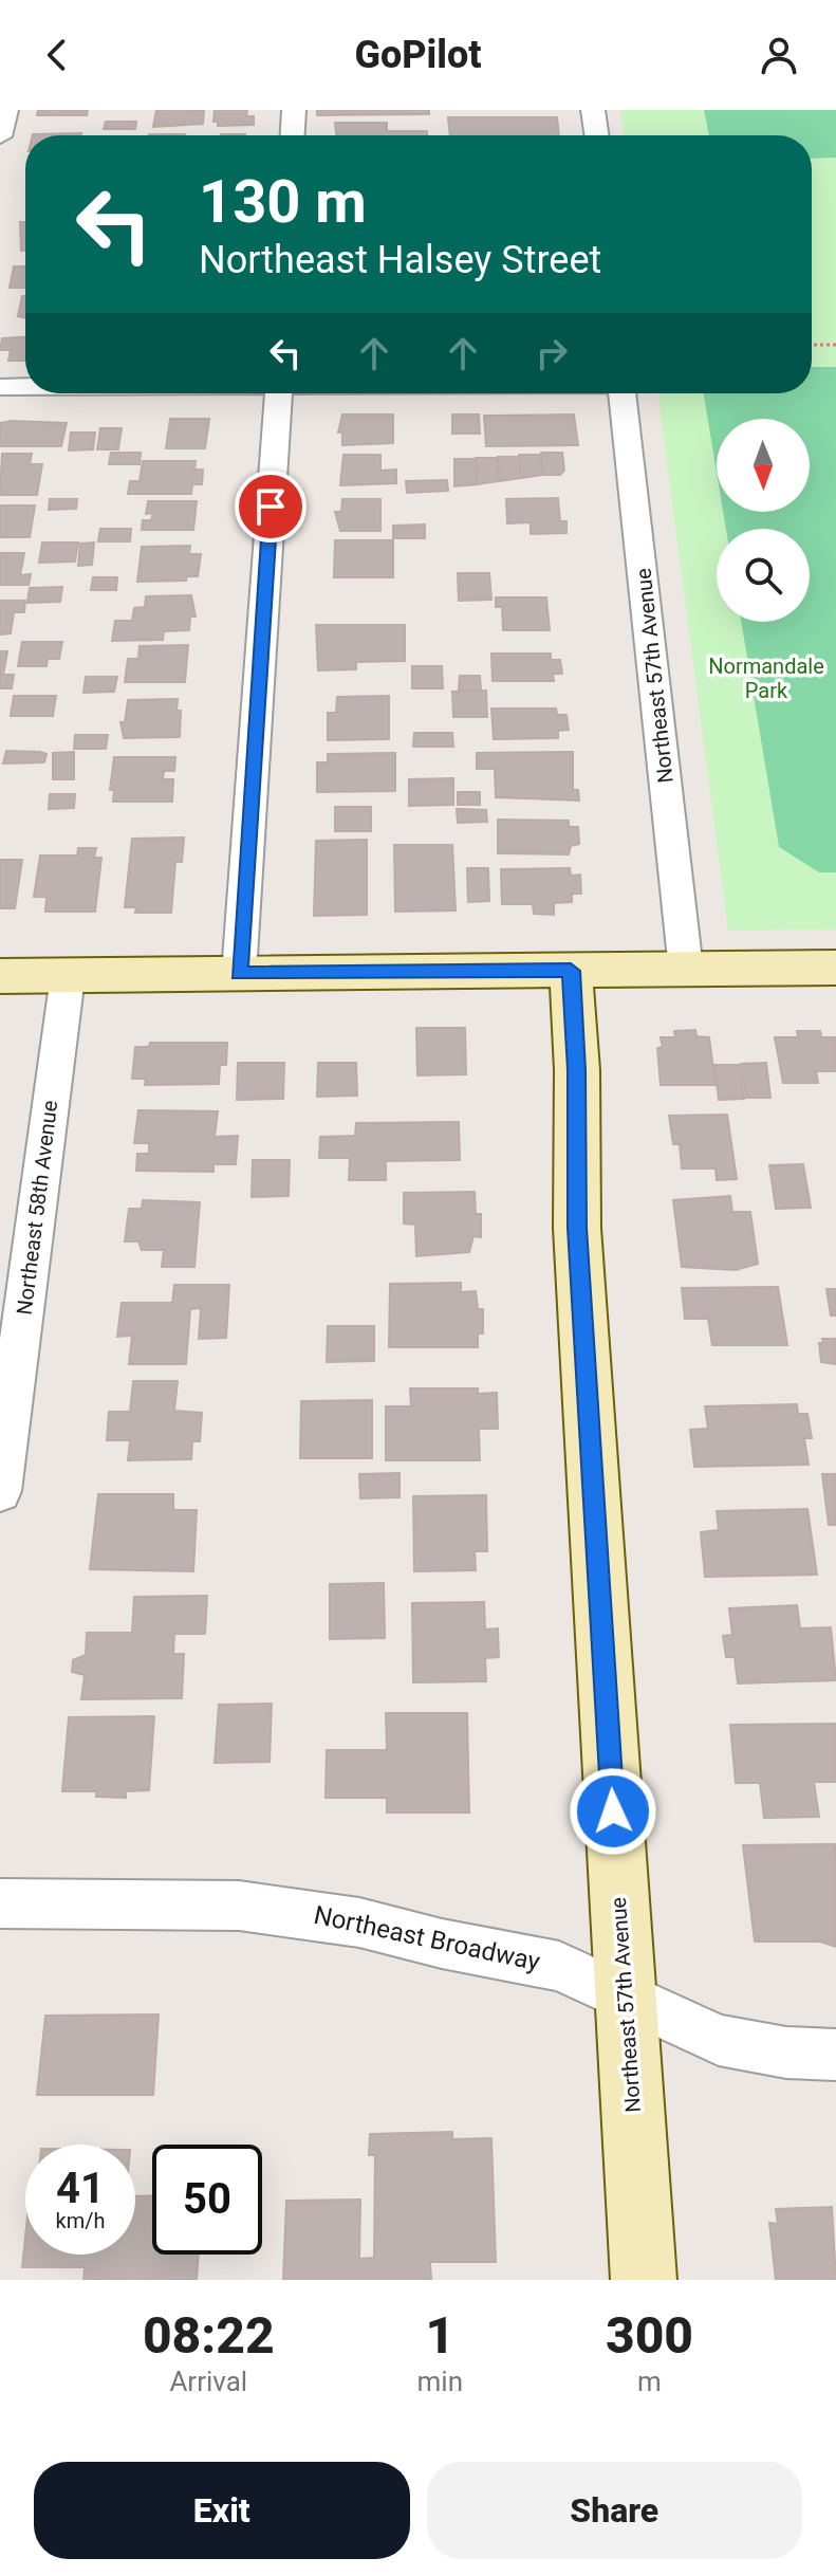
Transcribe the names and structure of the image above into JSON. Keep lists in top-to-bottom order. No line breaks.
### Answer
{"streets":{"main road":["Northeast 57th Avenue"],"street":["Northeast 58th Avenue","Northeast Broadway"]},"crossings":[["Northeast 57th Avenue","Northeast Broadway"]],"parks":["Normandale Park"],"north":"bottom","page":{"header":"GoPilot","turn":["130 m","Northeast Halsey Street"],"speed":"41 km/h","limit":"50","eta":["08:22","Arrival","1","min","300","m"],"buttons":["Exit","Share"]}}
